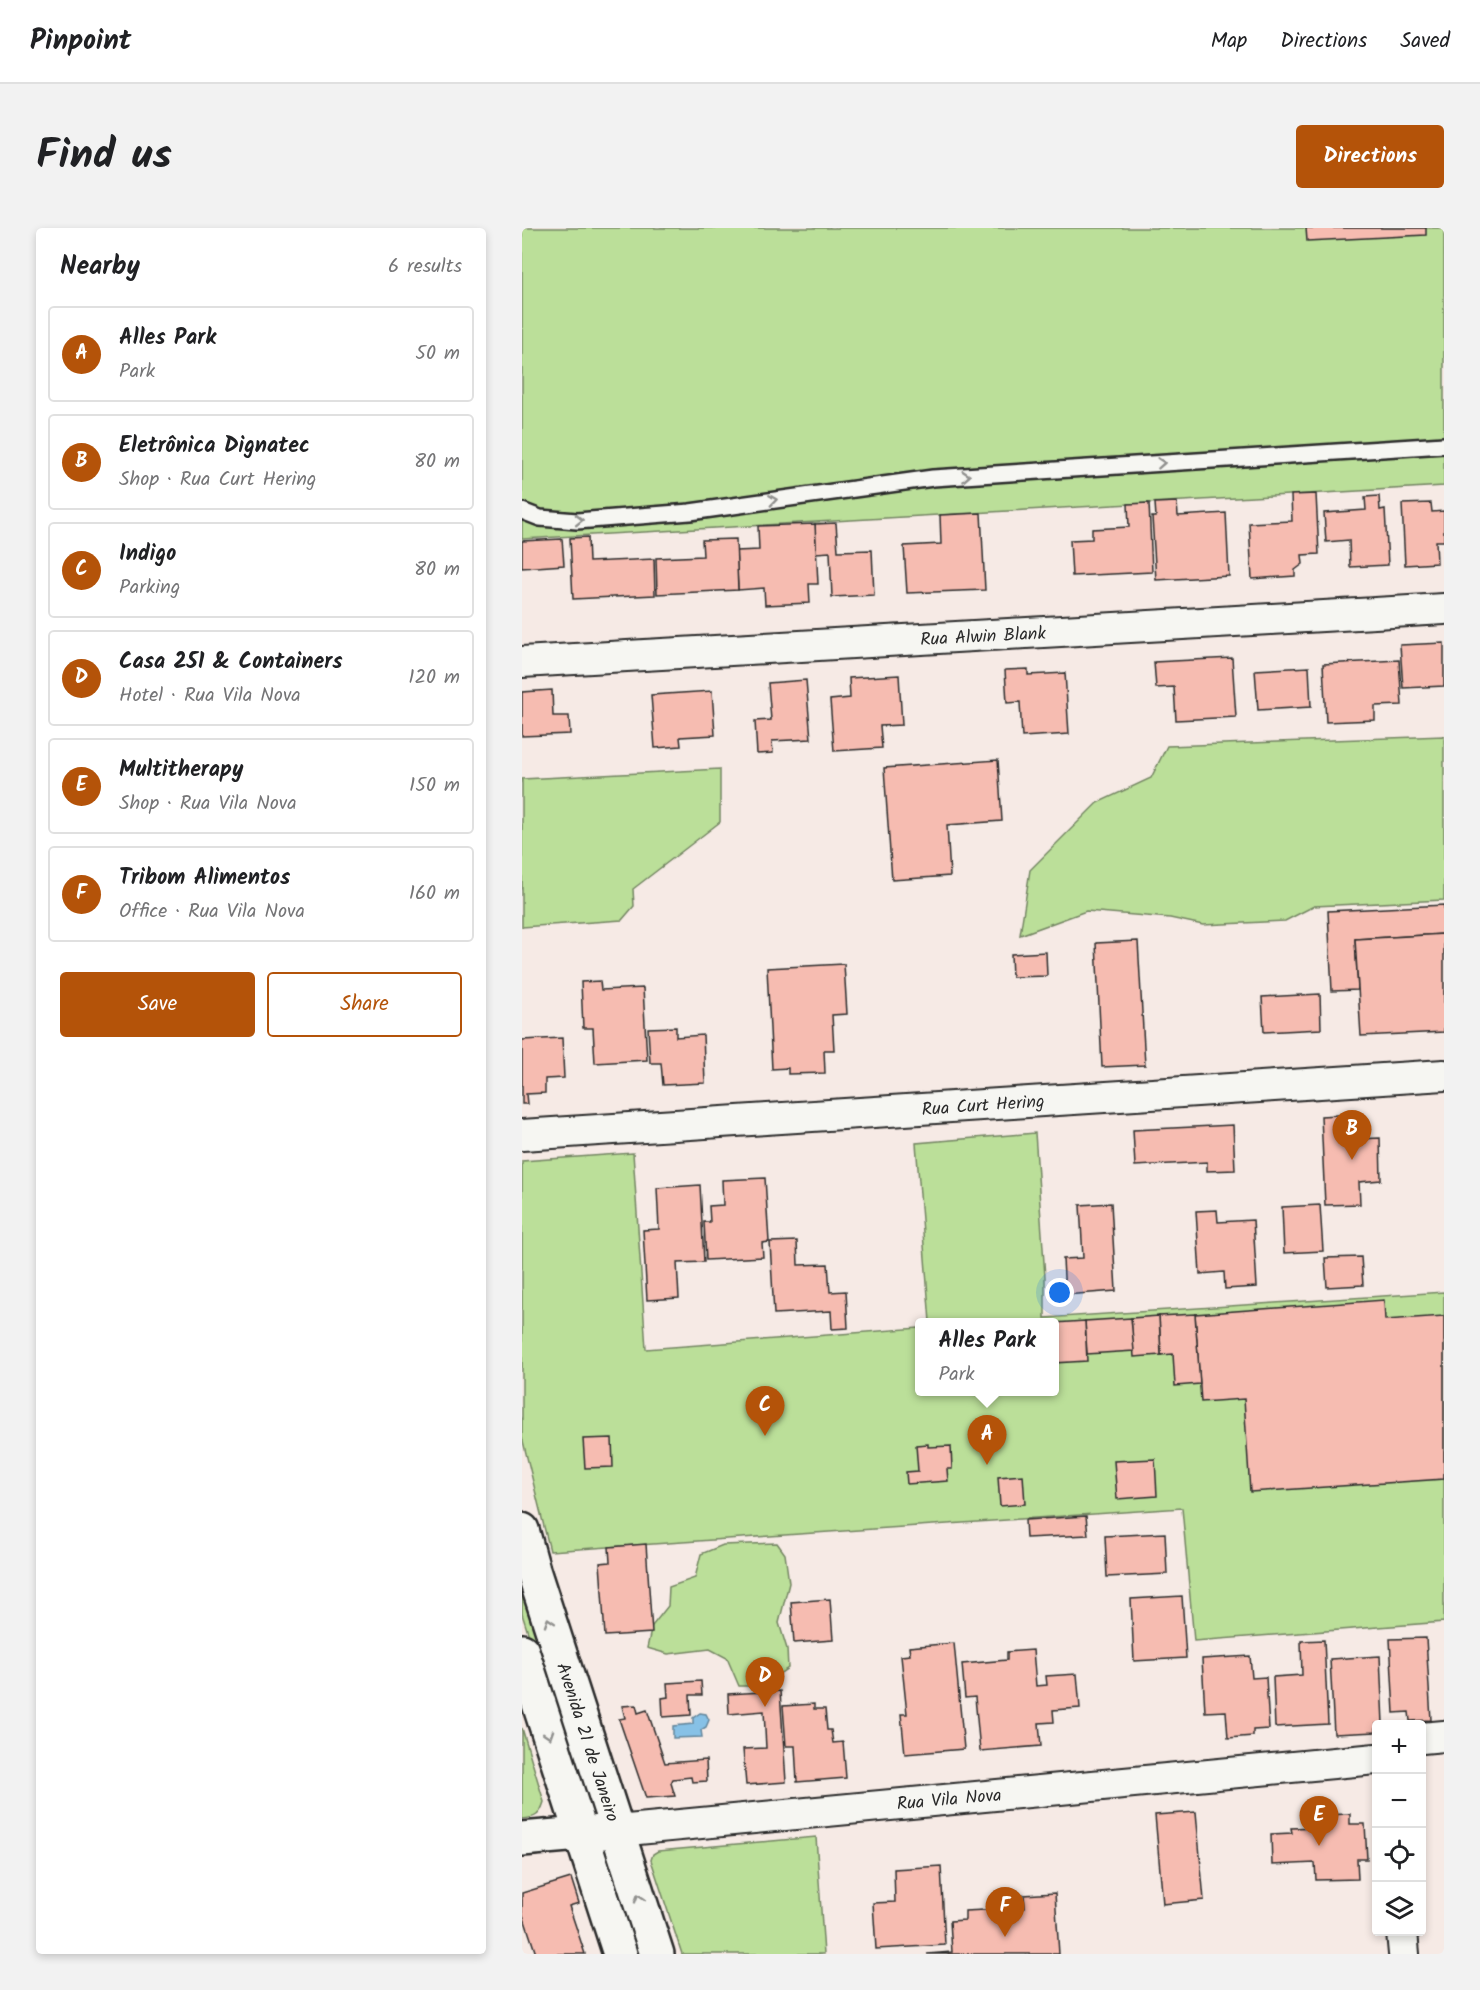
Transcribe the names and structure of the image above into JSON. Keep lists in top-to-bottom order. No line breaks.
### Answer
{"streets":{"main road":["Avenida 21 de Janeiro","Rua Vila Nova"],"street":["Rua Alwin Blank","Rua Curt Hering"]},"crossings":[["Avenida 21 de Janeiro","Rua Vila Nova"]],"page":{"header":"Pinpoint","nav":["Map","Directions","Saved"],"title":"Find us","buttons":["Directions",["Save","Share"]],"heading":["Nearby","6 results"],"list":[{"mark":"A","name":"Alles Park","note":"Park","value":"50 m"},{"mark":"B","name":"Eletrônica Dignatec","note":"Shop · Rua Curt Hering","value":"80 m"},{"mark":"C","name":"Indigo","note":"Parking","value":"80 m"},{"mark":"D","name":"Casa 251 & Containers","note":"Hotel · Rua Vila Nova","value":"120 m"},{"mark":"E","name":"Multitherapy","note":"Shop · Rua Vila Nova","value":"150 m"},{"mark":"F","name":"Tribom Alimentos","note":"Office · Rua Vila Nova","value":"160 m"}],"pins":["B","C","A","D","E","F"],"popup":["Alles Park","Park"],"map_buttons":["+","−"]}}
